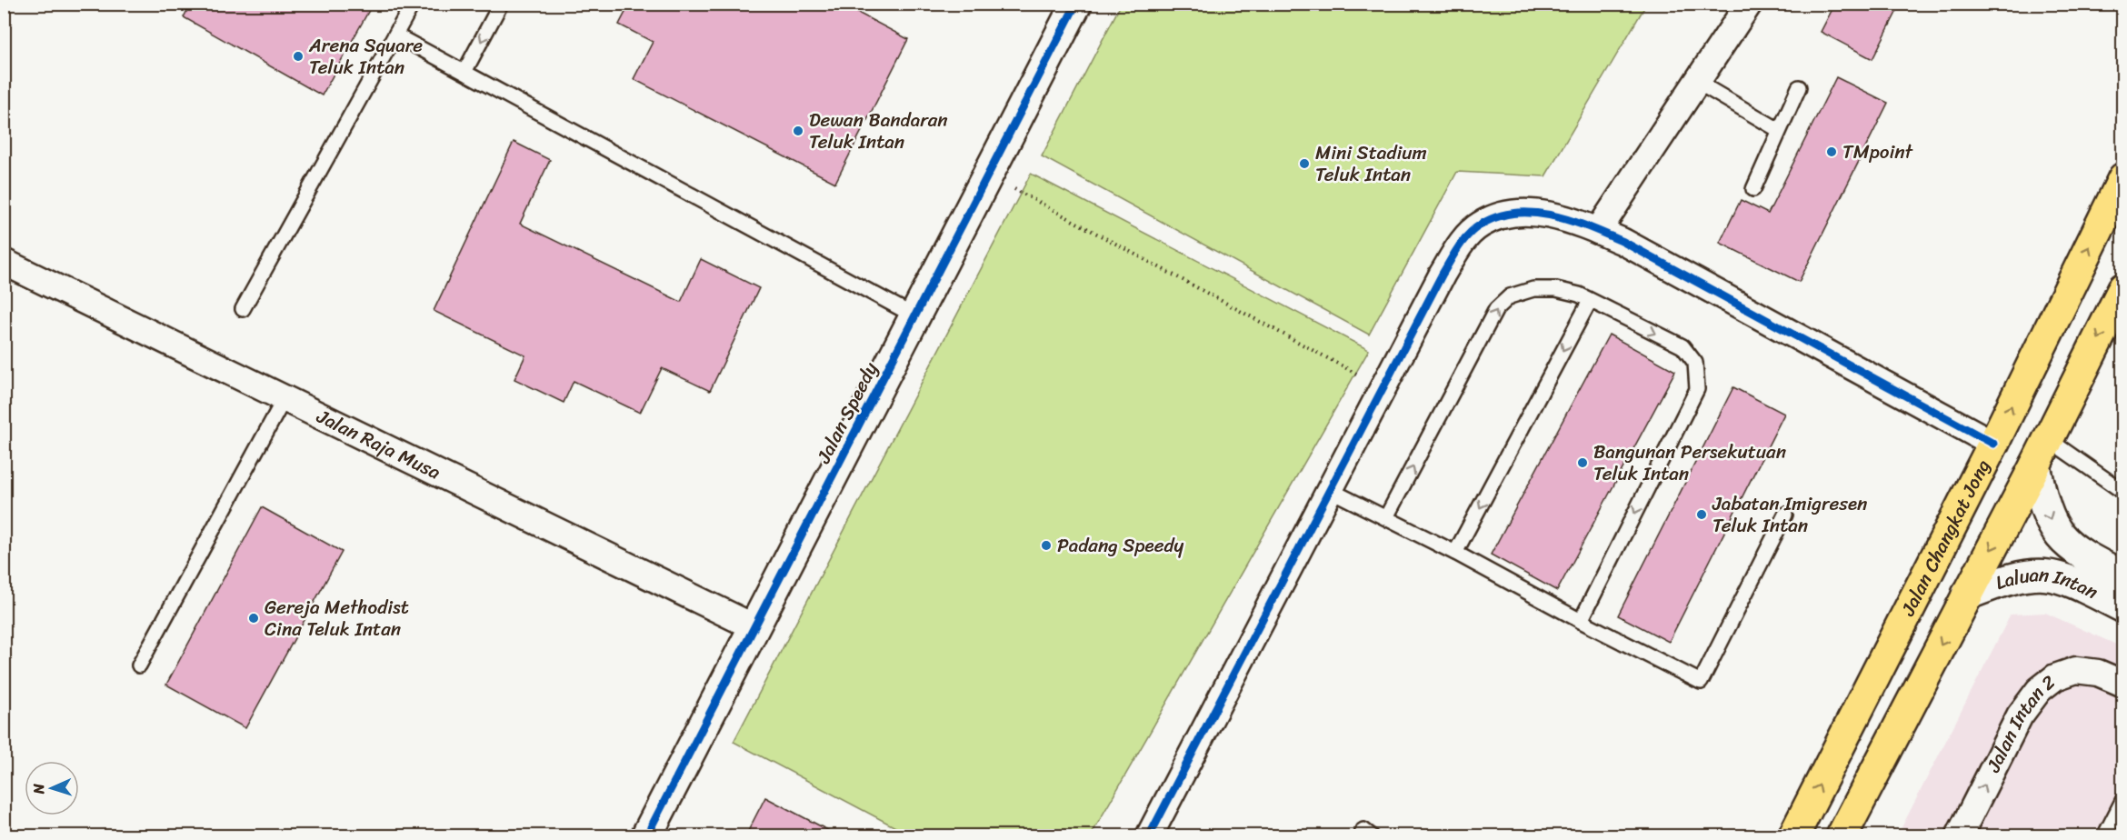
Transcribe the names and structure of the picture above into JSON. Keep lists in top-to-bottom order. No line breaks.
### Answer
{"streets":{"highway":["Jalan Changkat Jong"],"street":["Jalan Speedy","Jalan Raja Musa","Laluan Intan","Jalan Intan 2"]},"crossings":[["Jalan Speedy","Jalan Raja Musa"]],"one_way":["Laluan Intan","Jalan Intan 2"],"places":["Arena Square Teluk Intan","Dewan Bandaran Teluk Intan","TMpoint","Mini Stadium Teluk Intan","Bangunan Persekutuan Teluk Intan","Jabatan Imigresen Teluk Intan","Padang Speedy","Gereja Methodist Cina Teluk Intan"],"north":"left"}
